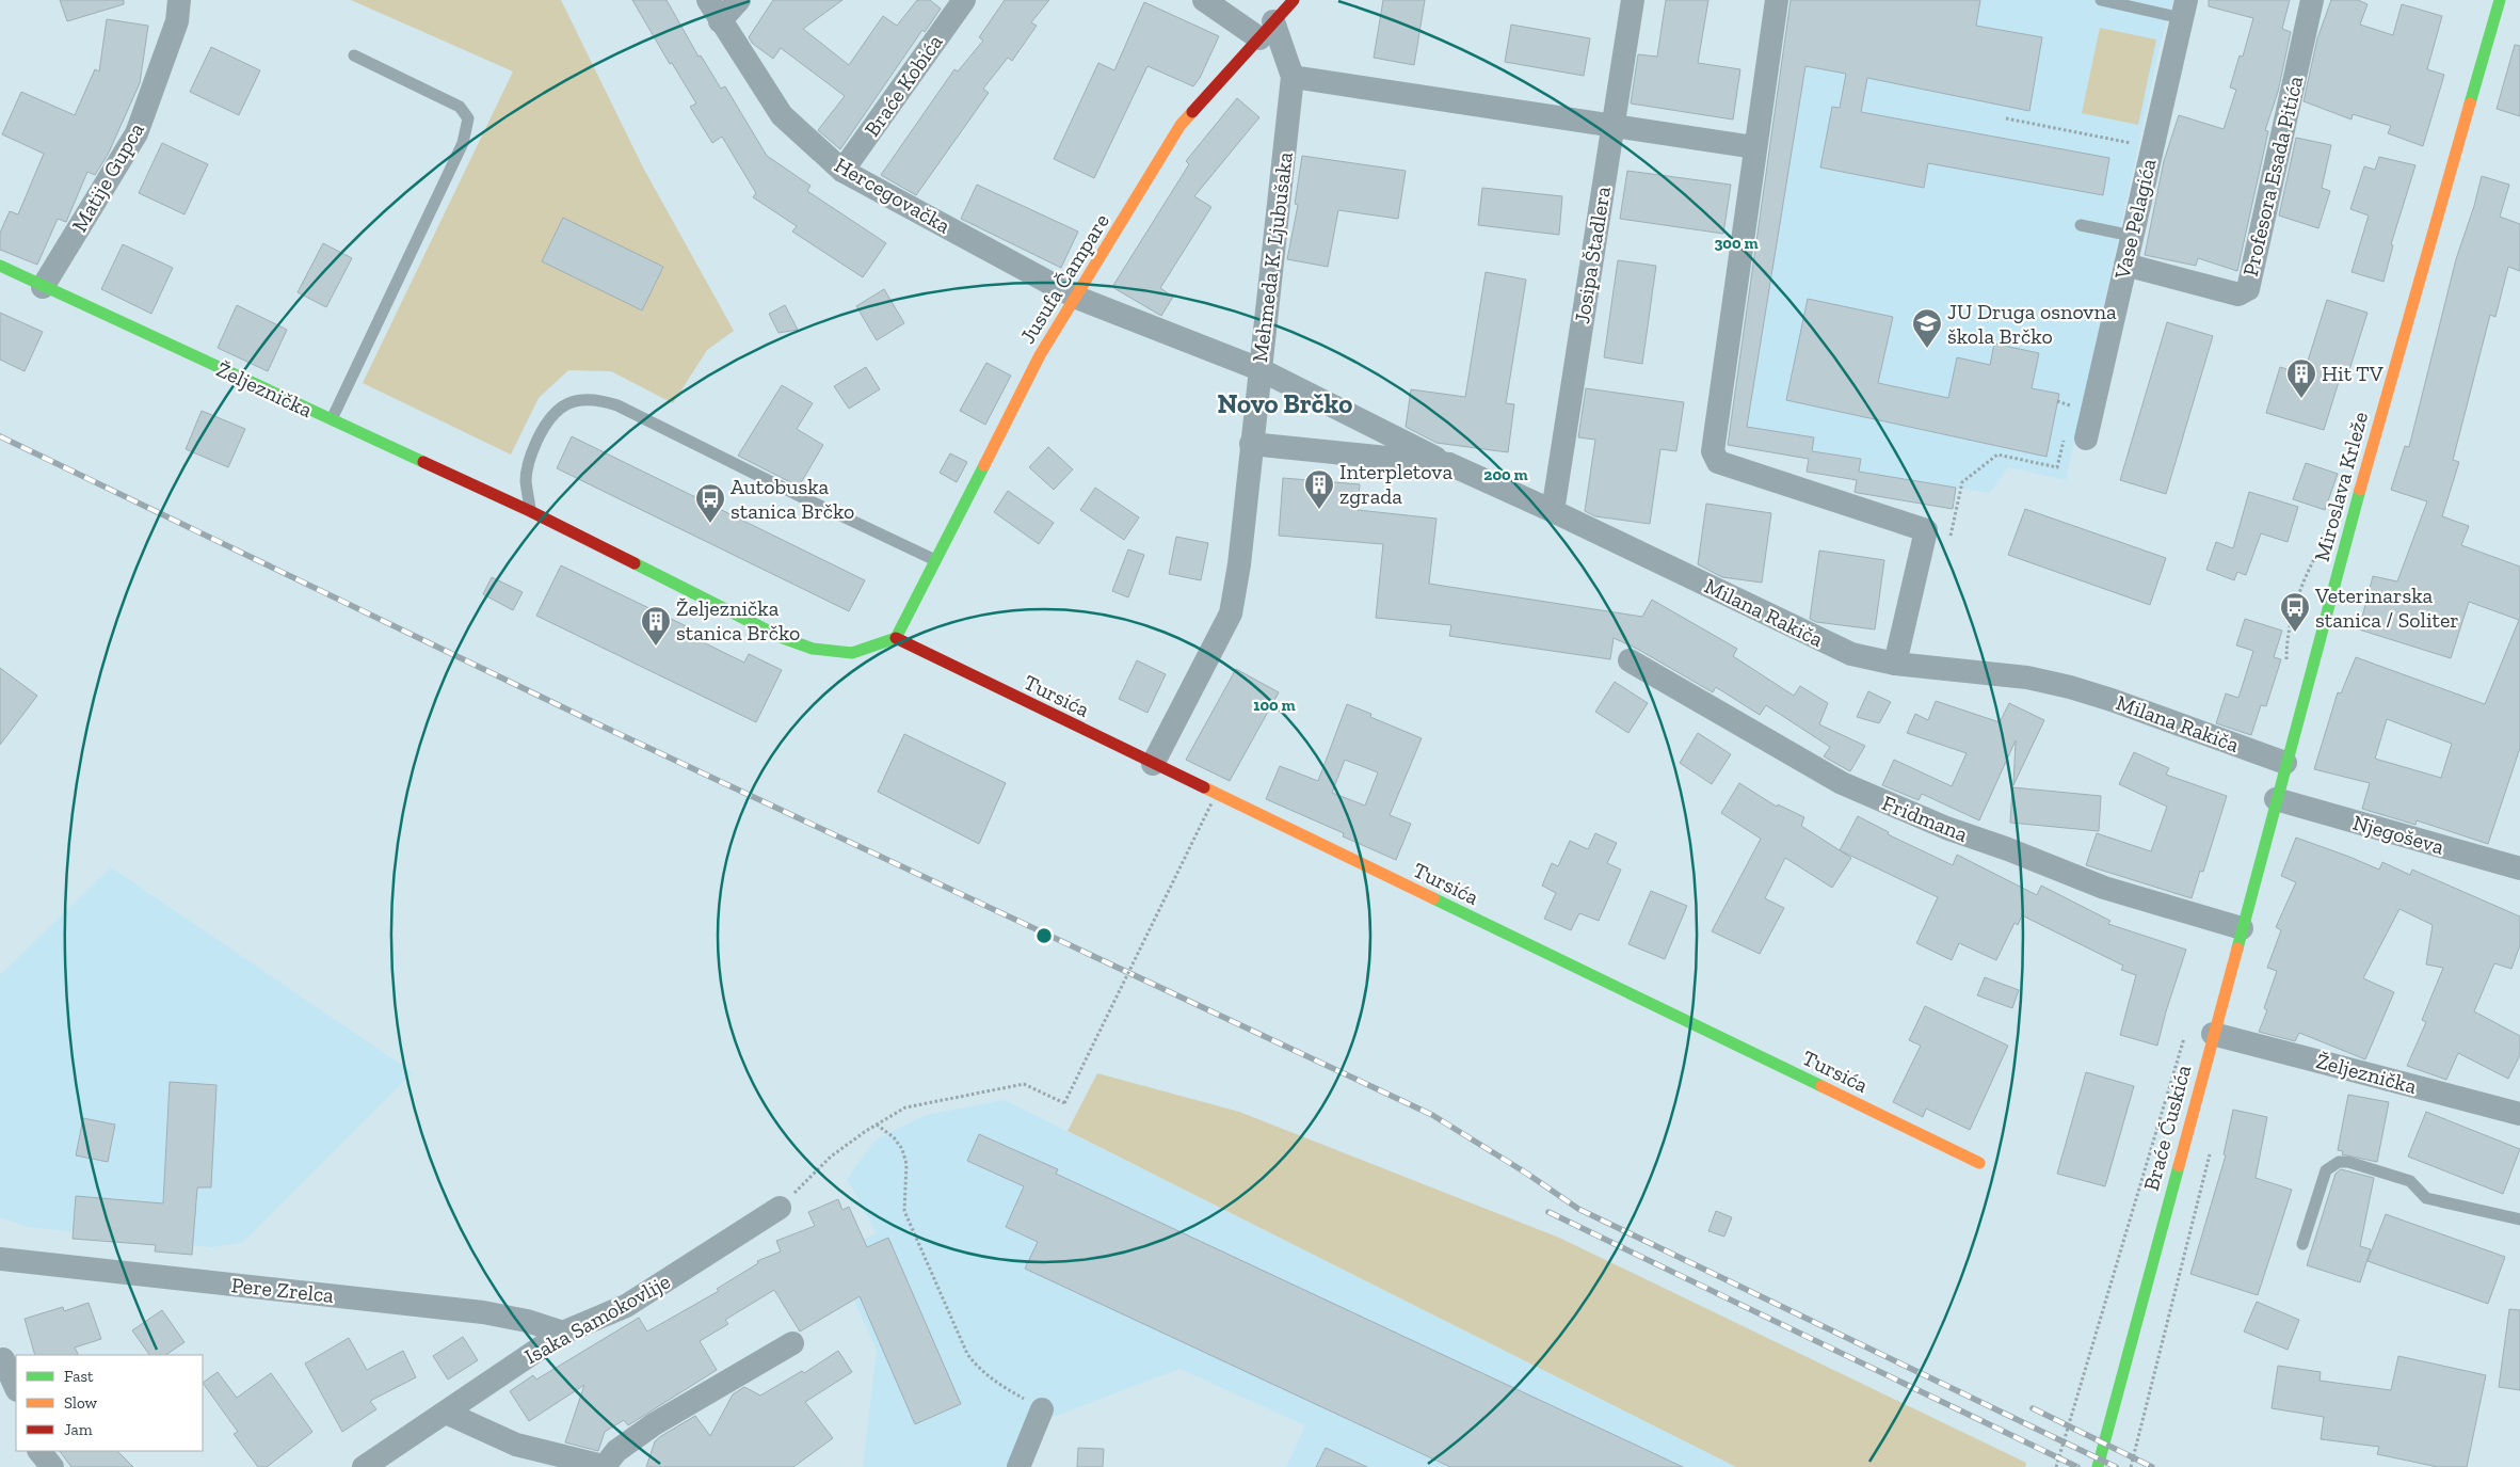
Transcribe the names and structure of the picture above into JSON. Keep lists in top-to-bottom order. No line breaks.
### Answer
{"streets":{"street":["Braće Kobića","Profesora Esada Pitića","Matije Gupca","Hercegovačka","Vase Pelagića","Josipa Štadlera","Mehmeda K. Ljubušaka","Jusufa Čampare","Željeznička","Miroslava Krleže","Milana Rakiča","Tursića","Fridmana","Njegoševa","Braće Ćuskića","Pere Zrelca","Isaka Samokovlije"]},"crossings":[["Braće Kobića","Hercegovačka"],["Profesora Esada Pitića","Vase Pelagića"],["Matije Gupca","Željeznička"],["Hercegovačka","Mehmeda K. Ljubušaka"],["Hercegovačka","Jusufa Čampare"],["Hercegovačka","Milana Rakiča"],["Josipa Štadlera","Milana Rakiča"],["Mehmeda K. Ljubušaka","Jusufa Čampare"],["Mehmeda K. Ljubušaka","Milana Rakiča"],["Mehmeda K. Ljubušaka","Tursića"],["Jusufa Čampare","Željeznička"],["Jusufa Čampare","Tursića"],["Željeznička","Tursića"],["Željeznička","Braće Ćuskića"],["Miroslava Krleže","Milana Rakiča"],["Miroslava Krleže","Njegoševa"],["Miroslava Krleže","Braće Ćuskića"],["Fridmana","Braće Ćuskića"],["Njegoševa","Braće Ćuskića"],["Pere Zrelca","Isaka Samokovlije"]],"districts":["Novo Brčko"],"places":{"school or university":["JU Druga osnovna škola Brčko"],"building":["Hit TV","Interpletova zgrada","Željeznička stanica Brčko"],"bus stop":["Autobuska stanica Brčko","Veterinarska stanica / Soliter"]},"legend":["Fast","Slow","Jam"],"rings":["300 m","200 m","100 m"]}
